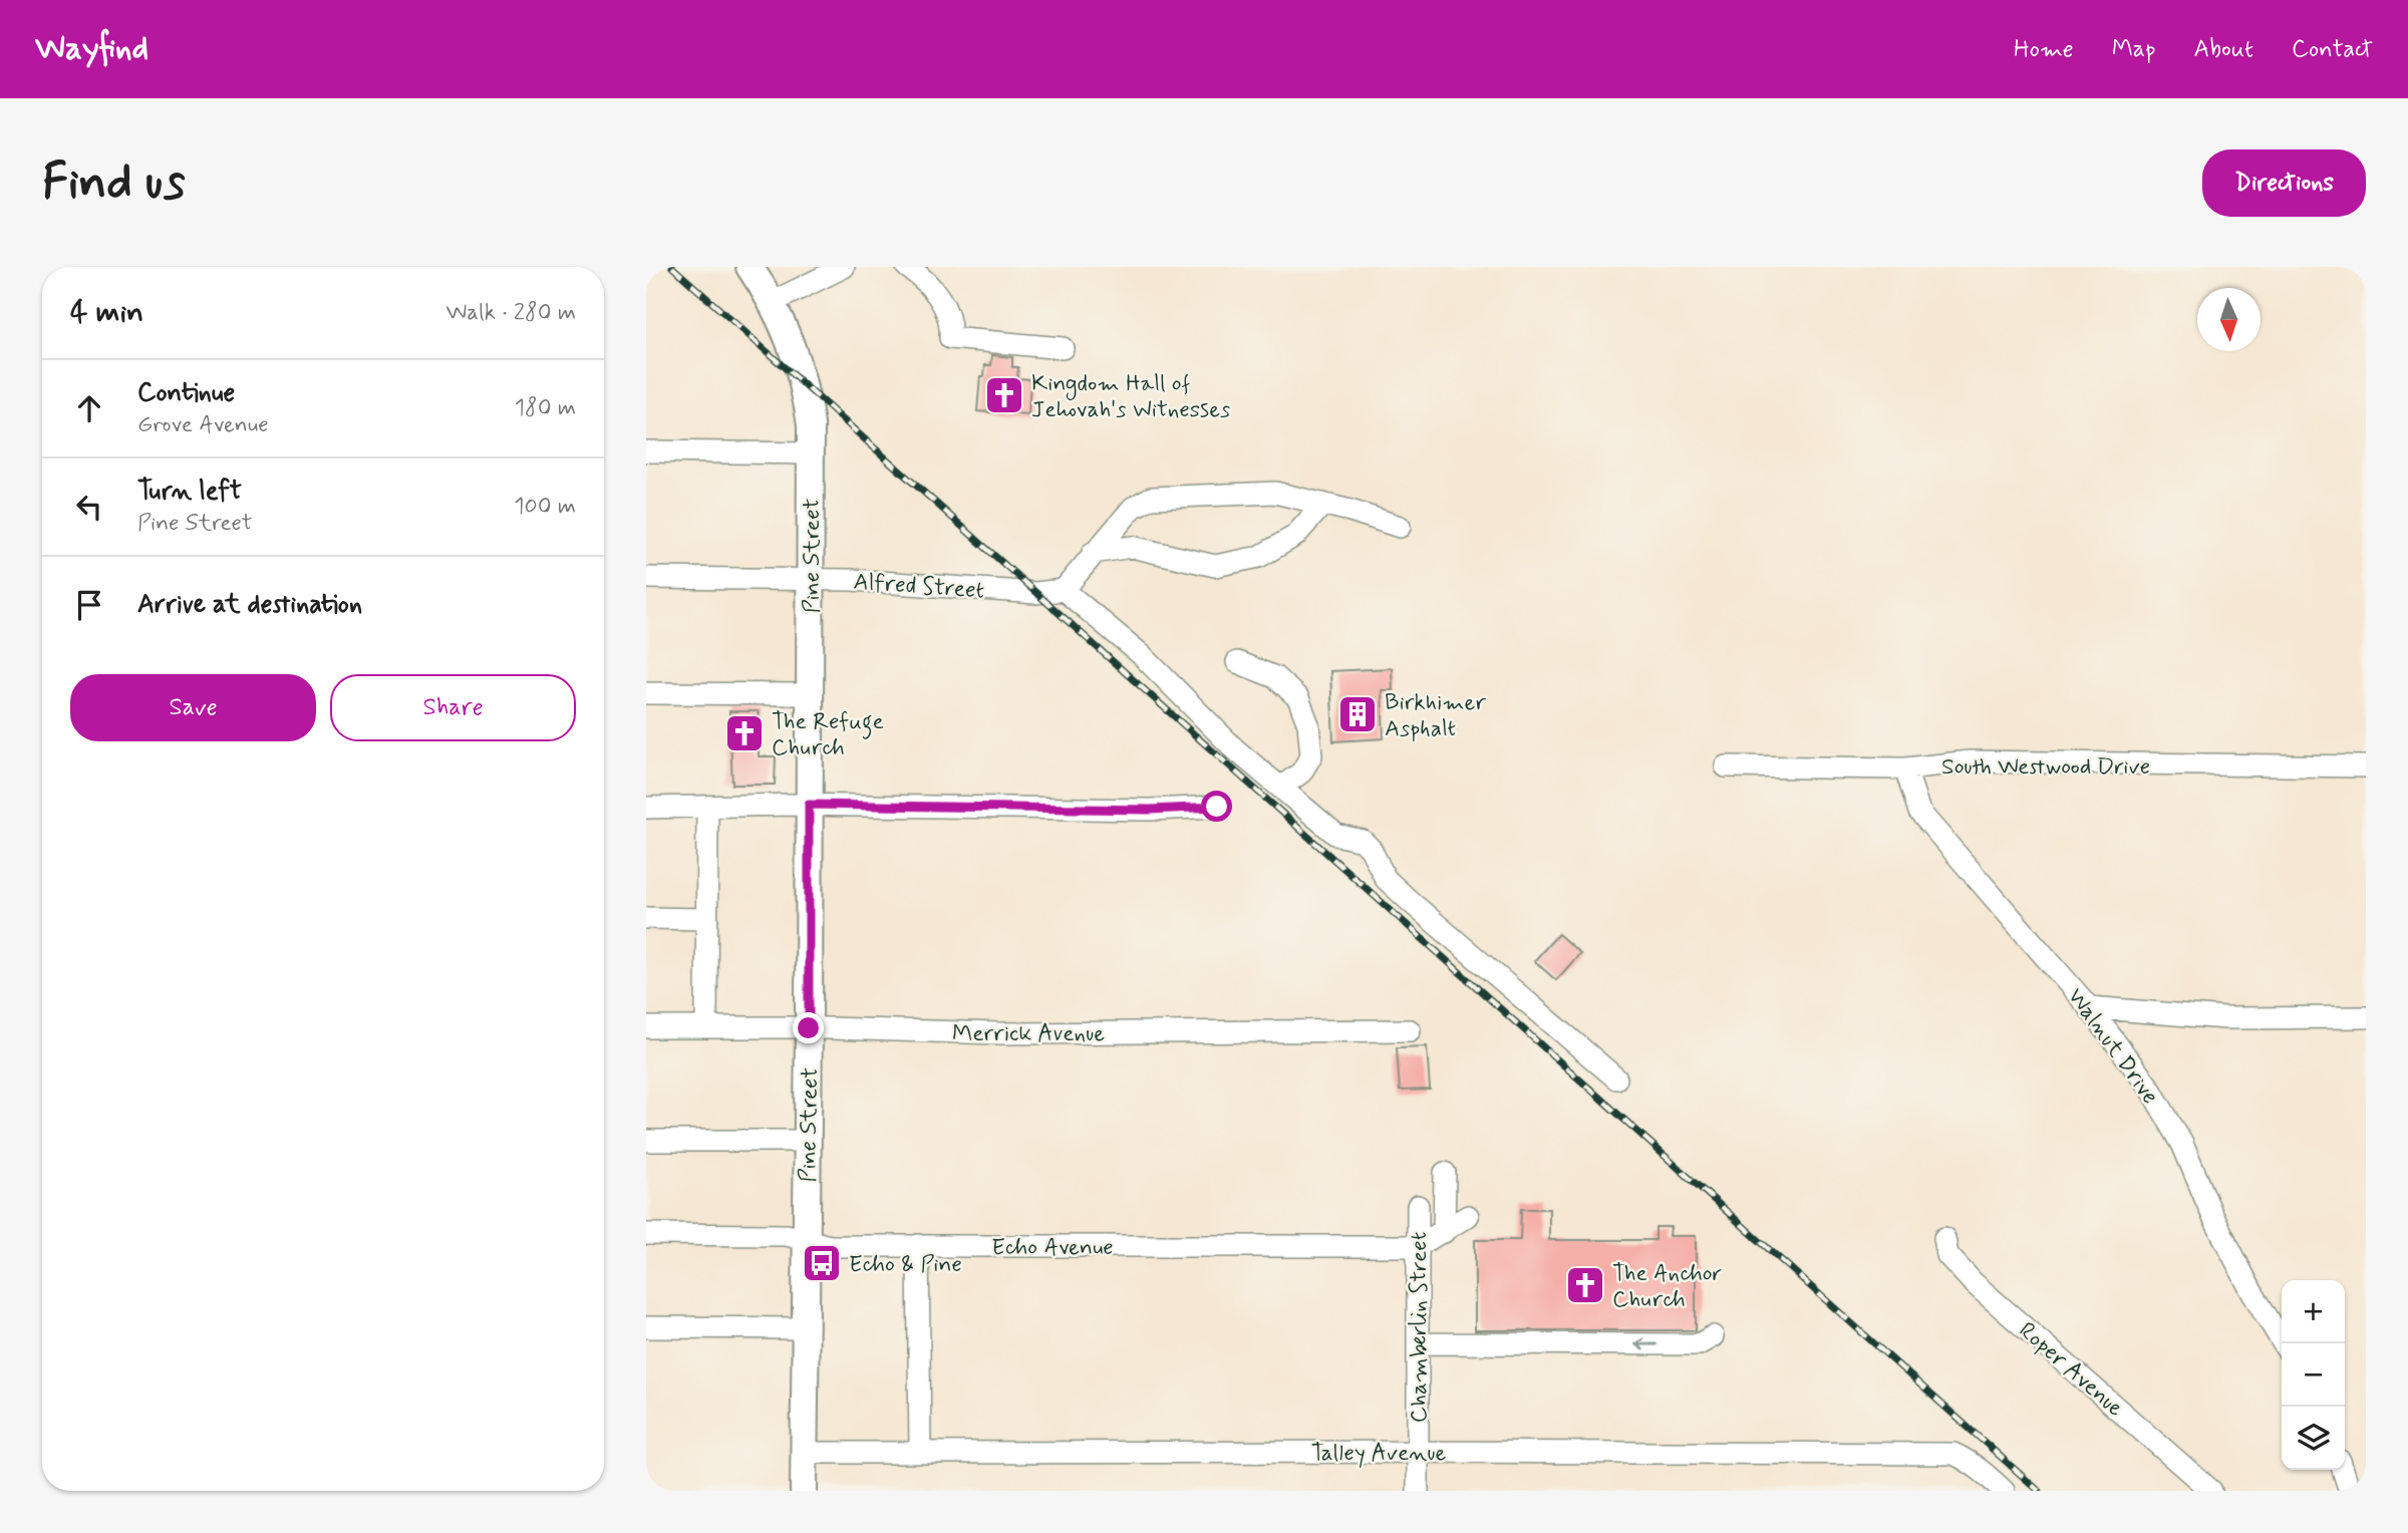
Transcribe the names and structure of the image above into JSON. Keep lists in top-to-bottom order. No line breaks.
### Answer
{"streets":{"main road":["Pine Street"],"street":["Alfred Street","South Westwood Drive","Merrick Avenue","Walnut Drive","Echo Avenue","Chamberlin Street","Roper Avenue","Talley Avenue"]},"crossings":[["Pine Street","Alfred Street"],["Pine Street","Merrick Avenue"],["Pine Street","Echo Avenue"],["Pine Street","Talley Avenue"],["South Westwood Drive","Walnut Drive"],["Echo Avenue","Chamberlin Street"],["Chamberlin Street","Talley Avenue"]],"places":{"church":["Kingdom Hall of Jehovah's Witnesses","The Refuge Church","The Anchor Church"],"building":["Birkhimer Asphalt"],"bus stop":["Echo & Pine"]},"north":"bottom","page":{"header":"Wayfind","nav":["Home","Map","About","Contact"],"buttons":["Directions",["Save","Share"]],"title":"Find us","heading":["4 min","Walk · 280 m"],"list":[["Continue","Grove Avenue","180 m"],["Turn left","Pine Street","100 m"],"Arrive at destination"],"map_buttons":["+","−"]}}
